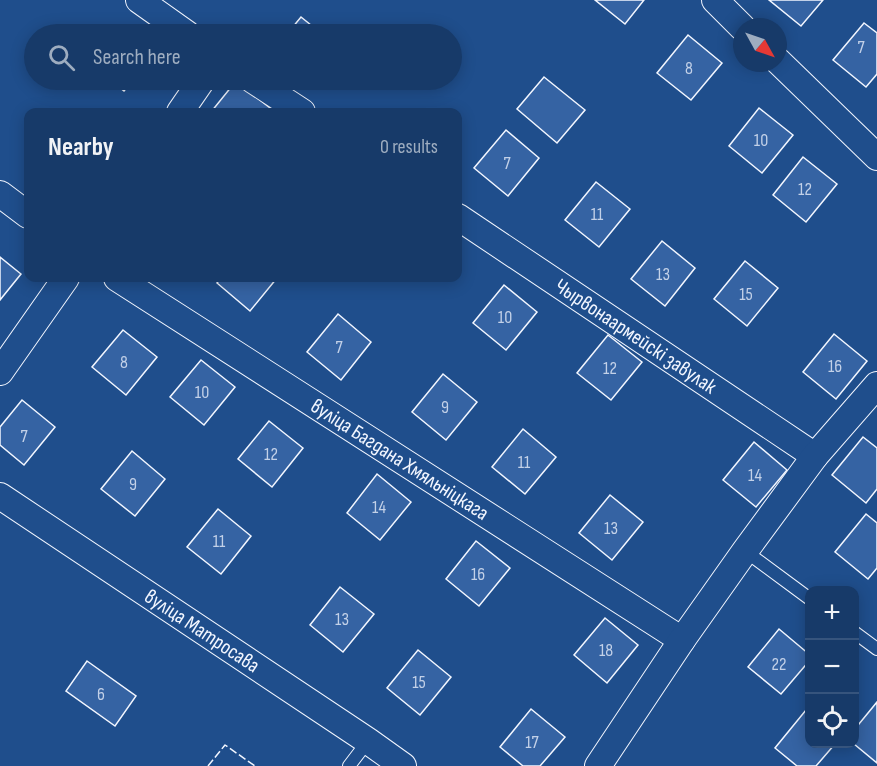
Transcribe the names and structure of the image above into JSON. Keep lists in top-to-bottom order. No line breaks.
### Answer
{"streets":{"street":["Чырвонаармейскі завулак","вуліца Багдана Хмяльніцкага","вуліца Матросава"]},"house_numbers":["7","8","10","7","12","11","13","15","10","7","8","16","12","10","9","7","12","11","14","9","14","13","11","16","13","18","22","15","6","17"],"north":"bottom right","page":{"search":"Search here","heading":["Nearby","0 results"],"map_buttons":["+","−"]}}
